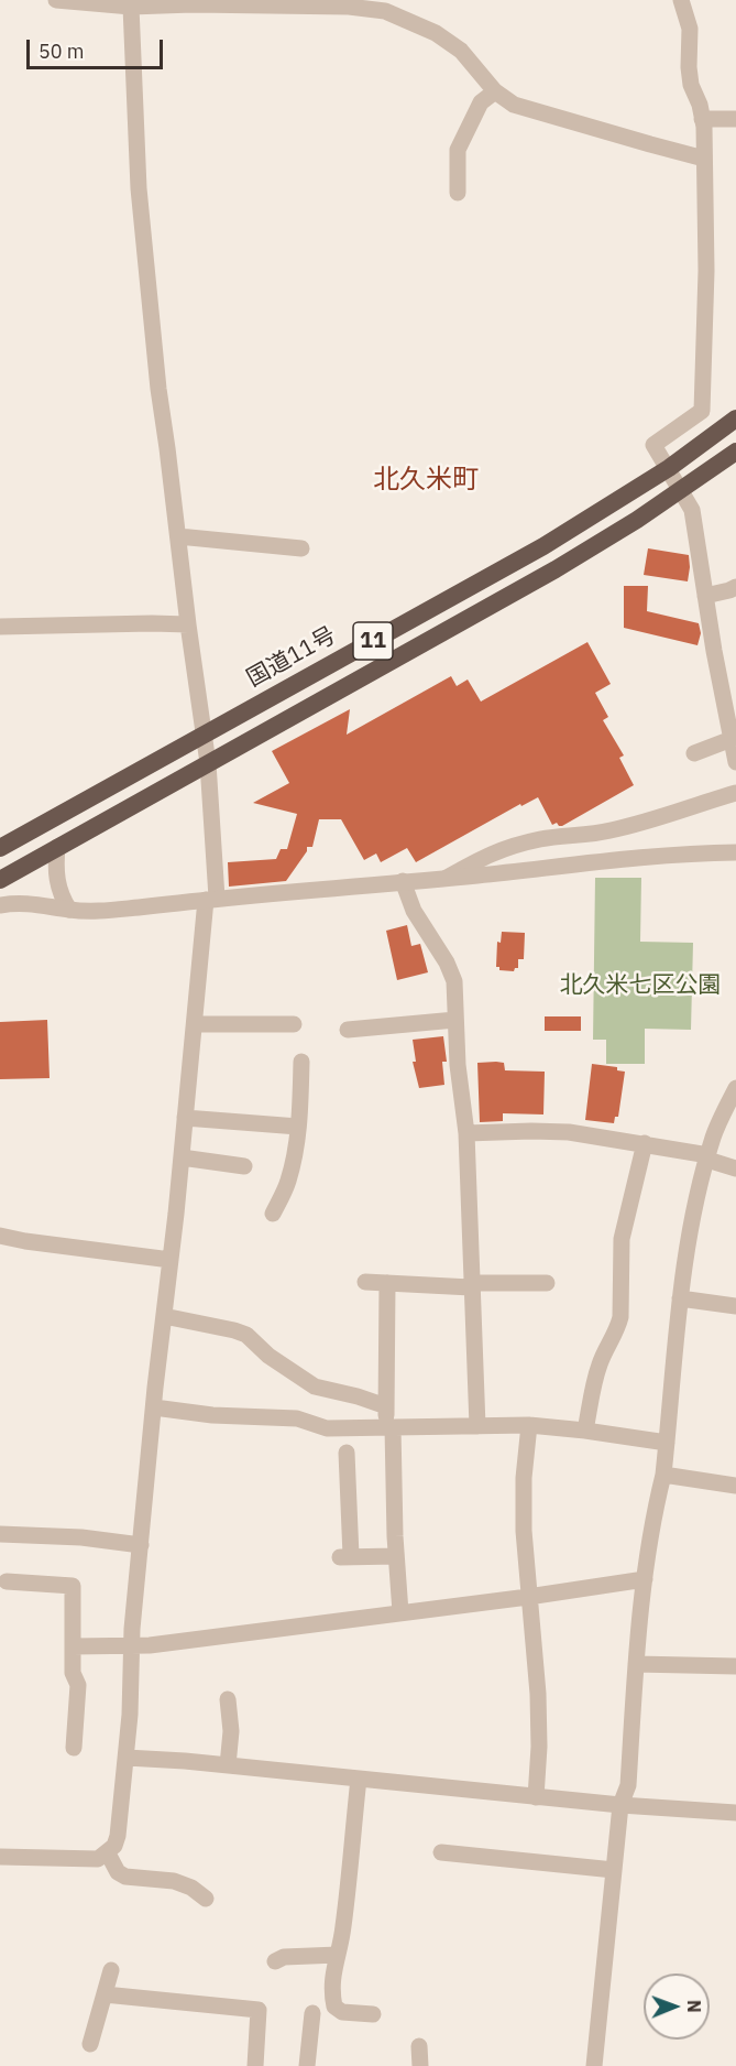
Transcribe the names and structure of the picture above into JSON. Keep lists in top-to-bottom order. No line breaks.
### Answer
{"streets":{"highway":["11","国道11号"]},"districts":["北久米町"],"parks":["北久米七区公園"],"scale_bar":"50 m","north":"right"}
